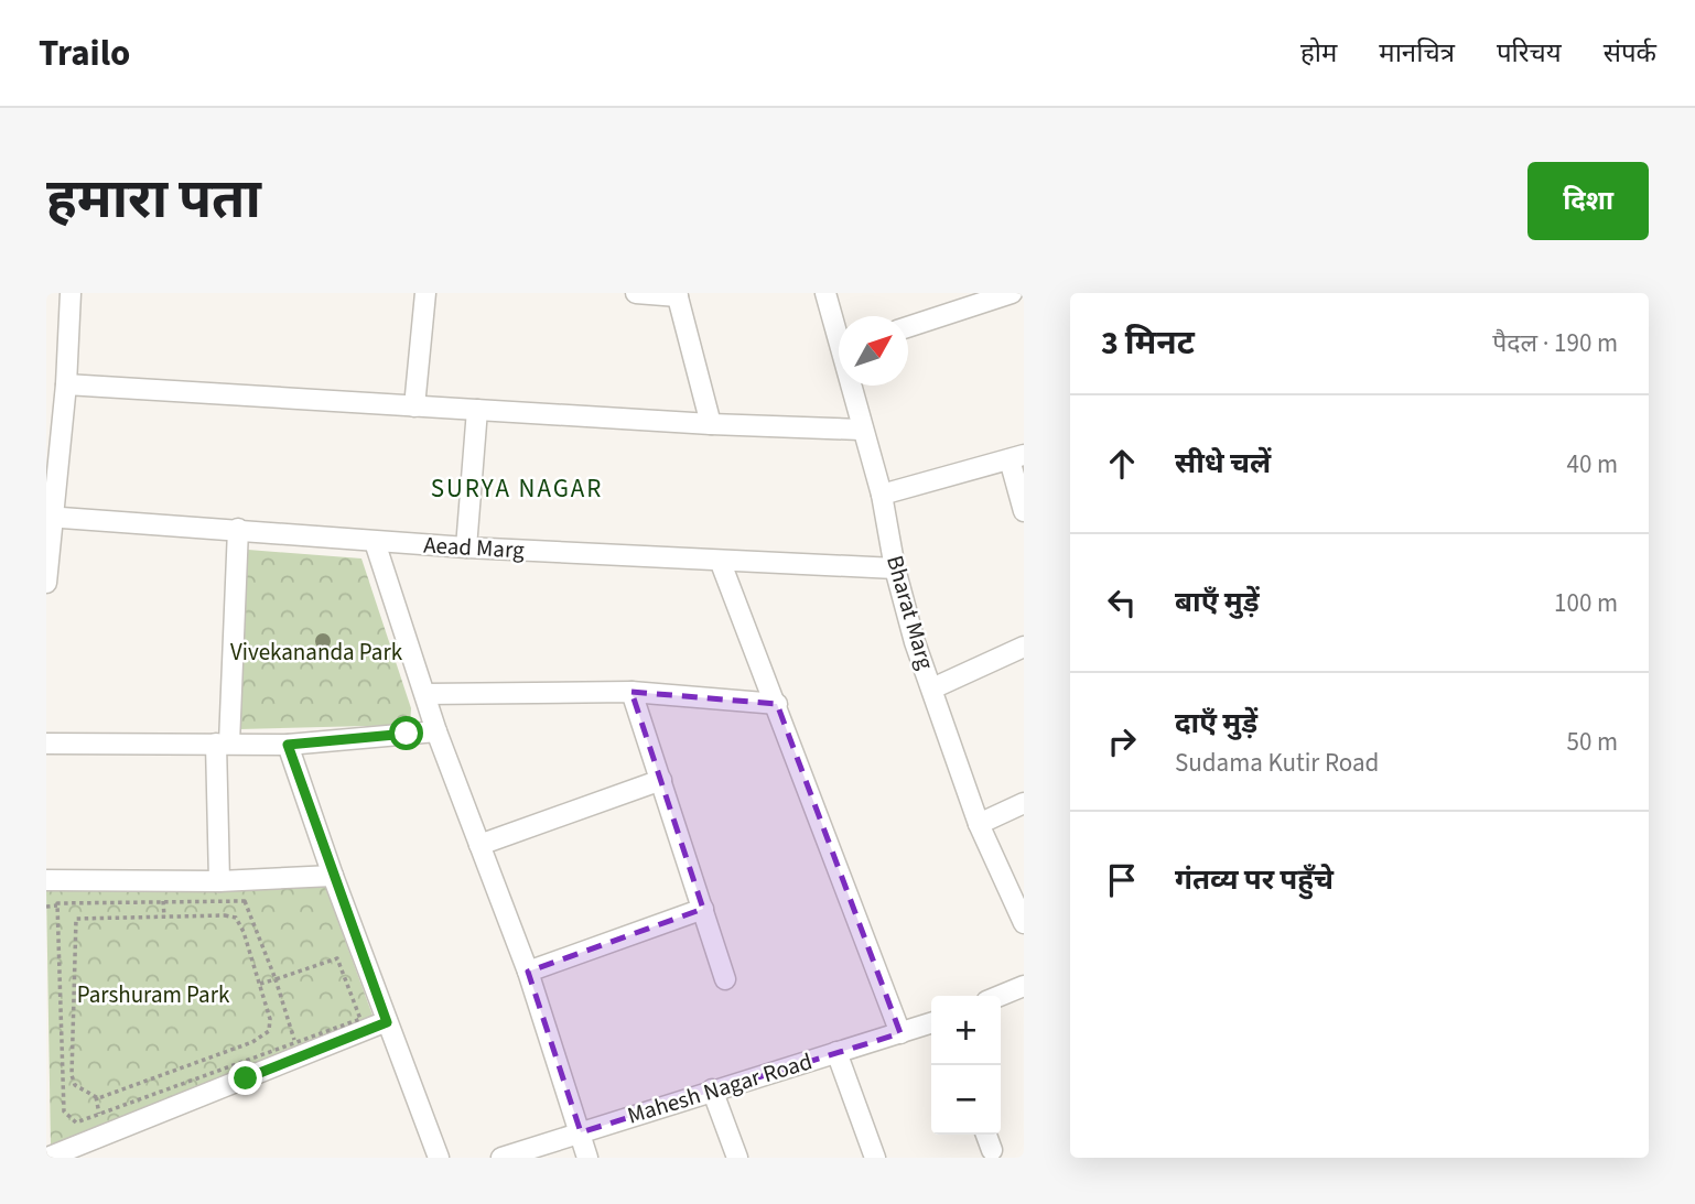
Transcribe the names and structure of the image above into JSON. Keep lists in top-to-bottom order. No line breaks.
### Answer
{"streets":{"street":["Aead Marg","Bharat Marg","Mahesh Nagar Road"]},"crossings":[["Aead Marg","Bharat Marg"]],"districts":["SURYA NAGAR"],"parks":["Vivekananda Park","Parshuram Park"],"north":"top right","page":{"header":"Trailo","nav":["होम","मानचित्र","परिचय","संपर्क"],"title":"हमारा पता","buttons":"दिशा","heading":["3 मिनट","पैदल · 190 m"],"list":[["सीधे चलें","40 m"],["बाएँ मुड़ें","100 m"],["दाएँ मुड़ें","Sudama Kutir Road","50 m"],"गंतव्य पर पहुँचे"],"map_buttons":["+","−"]}}
